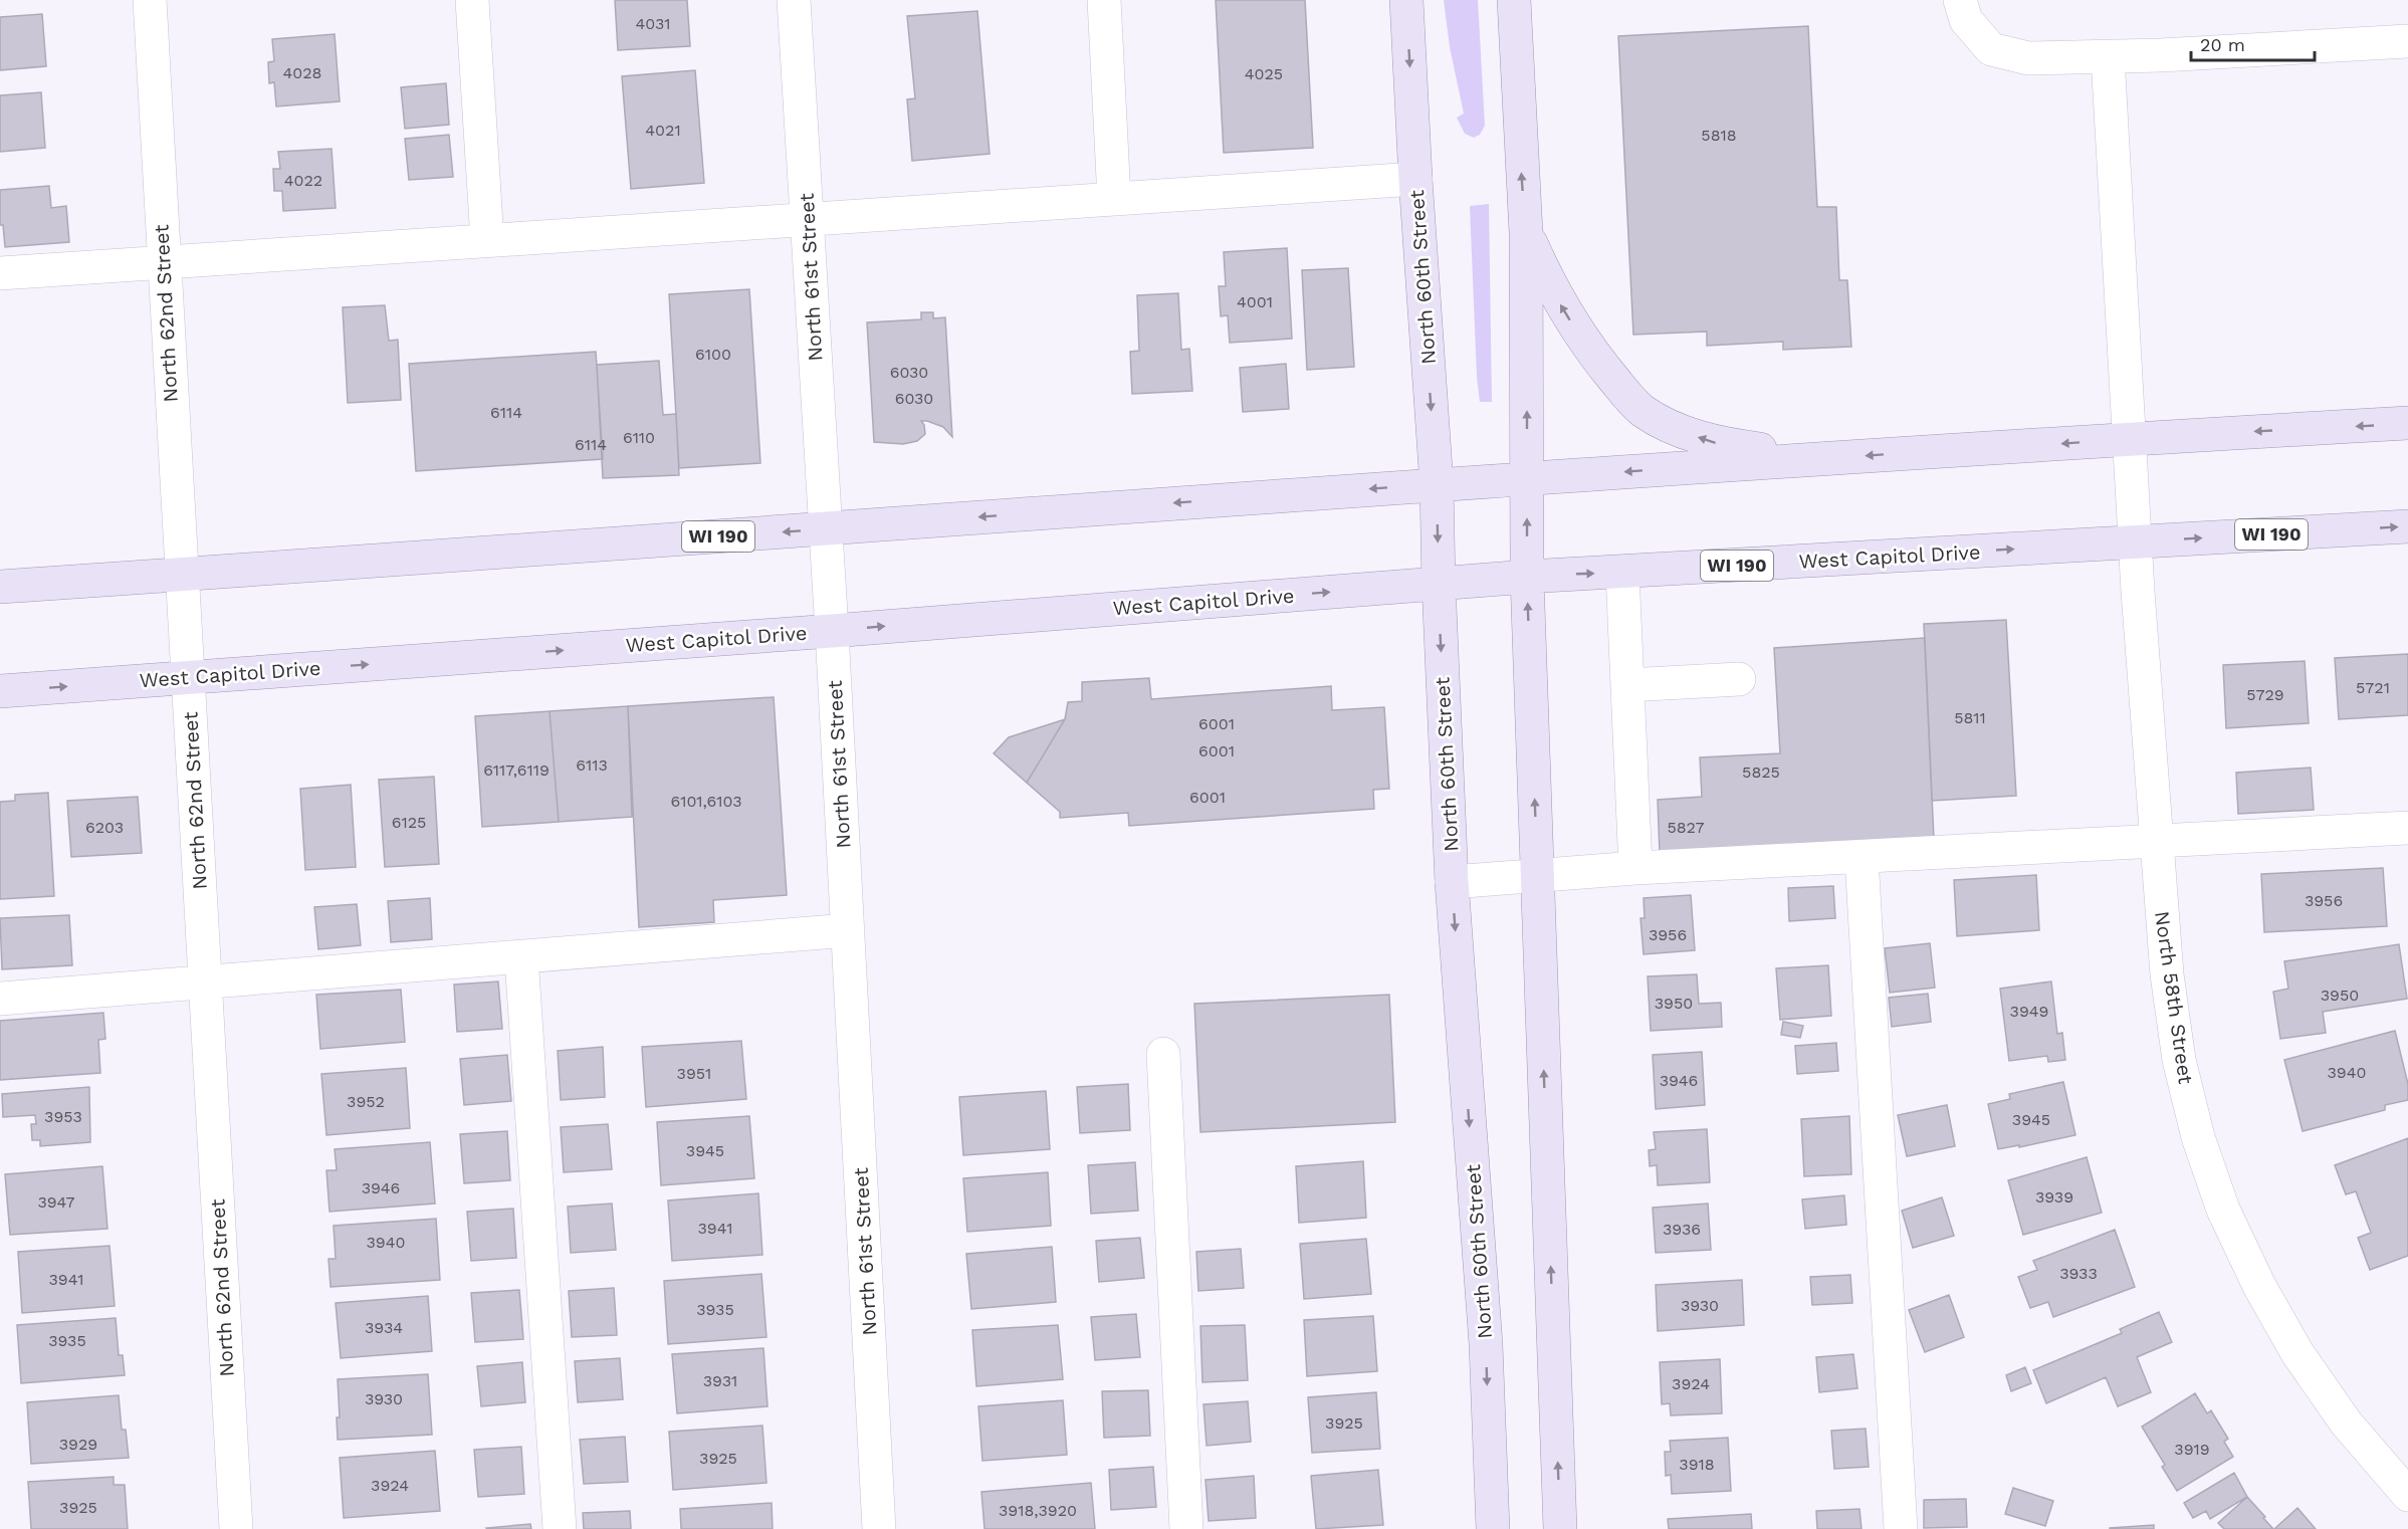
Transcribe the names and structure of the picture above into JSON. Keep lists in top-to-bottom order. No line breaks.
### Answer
{"streets":{"main road":["North 60th Street","WI 190","West Capitol Drive"],"street":["North 61st Street","North 62nd Street","North 58th Street"]},"crossings":[["North 61st Street","WI 190"],["North 61st Street","West Capitol Drive"],["North 60th Street","WI 190"],["North 60th Street","West Capitol Drive"],["North 62nd Street","WI 190"],["North 62nd Street","West Capitol Drive"],["WI 190","North 58th Street"],["West Capitol Drive","North 58th Street"]],"house_numbers":["4031","4028","4025","4021","5818","4022","4001","6100","6030","6030","6114","6110","6114","5721","5729","5811","6001","6001","6113","6117,6119","5825","6001","6101,6103","6125","6203","5827","3956","3956","3950","3950","3949","3940","3951","3946","3952","3953","3945","3945","3946","3939","3947","3941","3936","3940","3933","3941","3930","3935","3934","3935","3931","3924","3930","3925","3929","3919","3925","3918","3924","3925","3918,3920"],"scale_bar":"20 m"}
